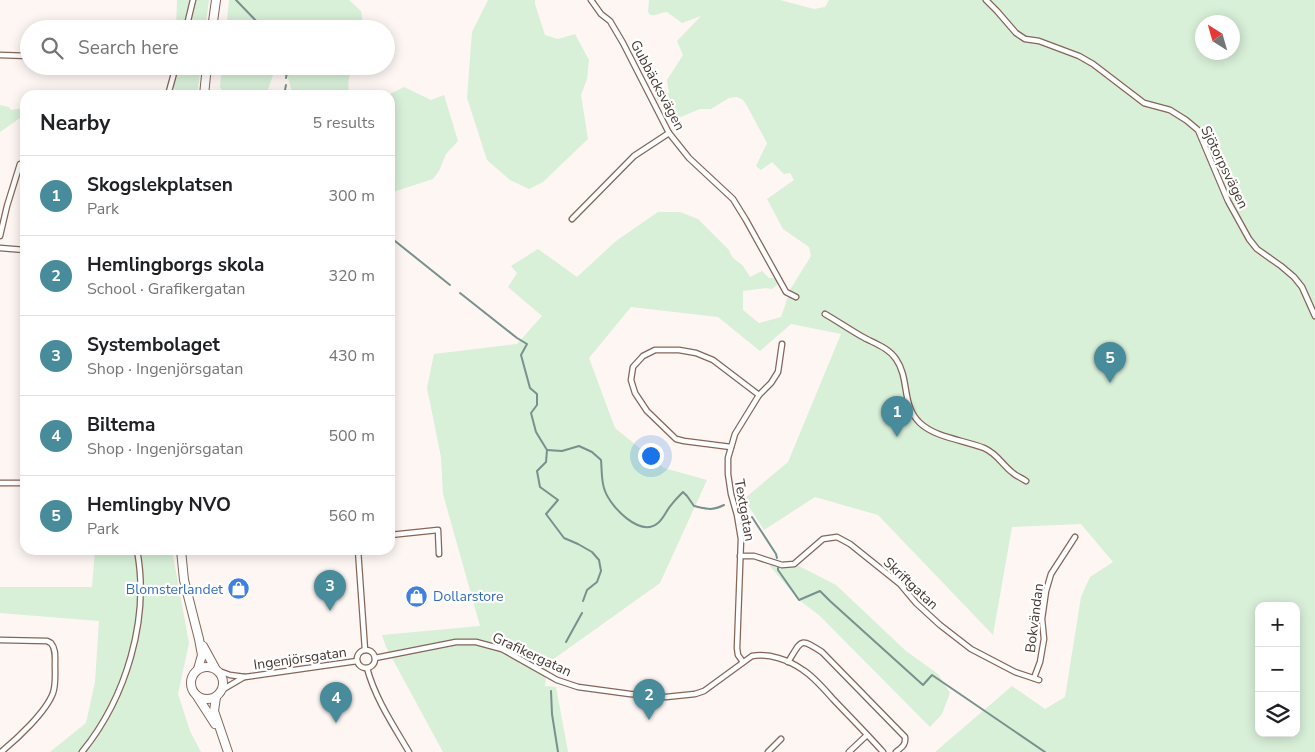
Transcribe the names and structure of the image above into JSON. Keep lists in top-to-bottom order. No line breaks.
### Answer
{"streets":{"street":["Gubbäcksvägen","Sjötorpsvägen","Textgatan","Skriftgatan","Bokvändan","Grafikergatan","Ingenjörsgatan"]},"crossings":[["Textgatan","Skriftgatan"],["Textgatan","Grafikergatan"],["Skriftgatan","Bokvändan"],["Grafikergatan","Ingenjörsgatan"]],"places":{"shop":["Blomsterlandet","Dollarstore"]},"north":"top left","page":{"search":"Search here","heading":["Nearby","5 results"],"list":[{"mark":"1","name":"Skogslekplatsen","note":"Park","value":"300 m"},{"mark":"2","name":"Hemlingborgs skola","note":"School · Grafikergatan","value":"320 m"},{"mark":"3","name":"Systembolaget","note":"Shop · Ingenjörsgatan","value":"430 m"},{"mark":"4","name":"Biltema","note":"Shop · Ingenjörsgatan","value":"500 m"},{"mark":"5","name":"Hemlingby NVO","note":"Park","value":"560 m"}],"pins":["5","1","3","2","4"],"map_buttons":["+","−"]}}
